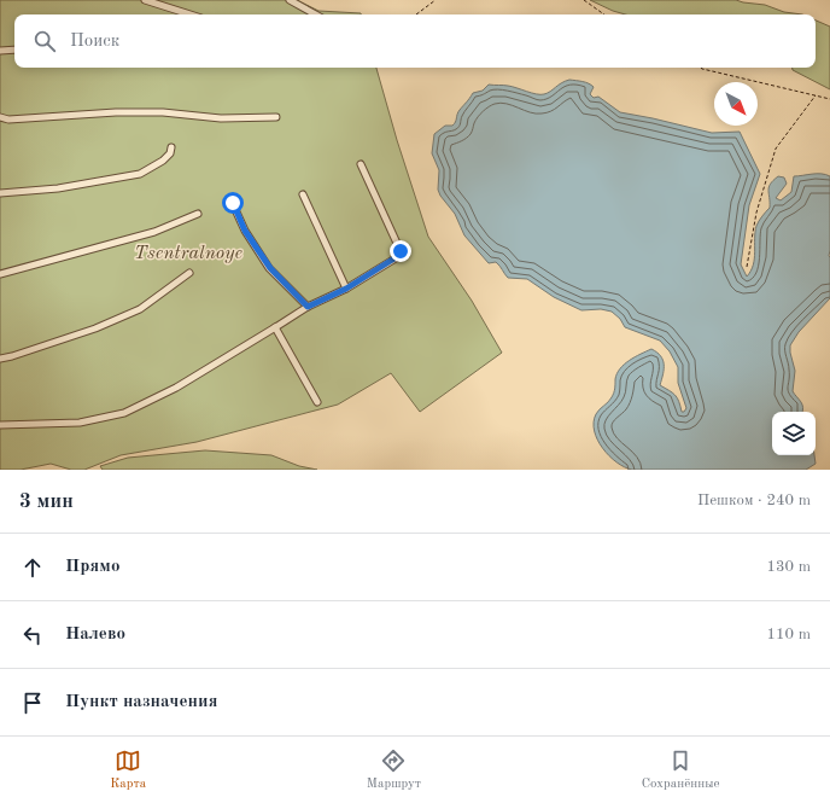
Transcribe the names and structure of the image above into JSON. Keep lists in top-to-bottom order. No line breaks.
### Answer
{"parks":["Tsentralnoye"],"north":"bottom right","page":{"search":"Поиск","heading":["3 мин","Пешком · 240 m"],"list":[["Прямо","130 m"],["Налево","110 m"],"Пункт назначения"],"nav":["Карта","Маршрут","Сохранённые"]}}
